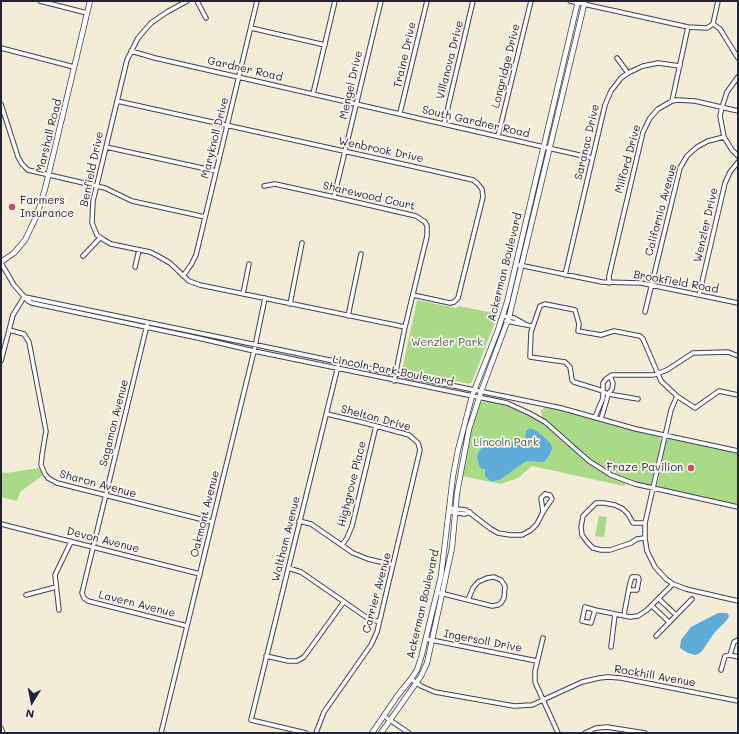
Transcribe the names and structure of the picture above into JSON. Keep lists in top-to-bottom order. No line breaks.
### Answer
{"streets":{"street":["Traine Drive","Villanova Drive","Longridge Drive","Gardner Road","Mengel Drive","South Gardner Road","Marshall Road","Maryknoll Drive","Saranac Drive","Wenbrook Drive","Milford Drive","Benfield Drive","Sharewood Court","California Avenue","Wenzler Drive","Ackerman Boulevard","Brookfield Road","Lincoln Park Boulevard","Shelton Drive","Sagamon Avenue","Sharon Avenue","Highgrove Place","Oakmont Avenue","Waltham Avenue","Devon Avenue","Carrier Avenue","Lavern Avenue","Ingersoll Drive","Rockhill Avenue"]},"crossings":[["Traine Drive","South Gardner Road"],["Villanova Drive","South Gardner Road"],["Longridge Drive","South Gardner Road"],["Gardner Road","Mengel Drive"],["Gardner Road","South Gardner Road"],["Gardner Road","Maryknoll Drive"],["Gardner Road","Benfield Drive"],["Mengel Drive","South Gardner Road"],["Mengel Drive","Wenbrook Drive"],["Mengel Drive","Sharewood Court"],["South Gardner Road","Saranac Drive"],["South Gardner Road","Ackerman Boulevard"],["Marshall Road","Lincoln Park Boulevard"],["Maryknoll Drive","Wenbrook Drive"],["Saranac Drive","Brookfield Road"],["Wenbrook Drive","Benfield Drive"],["Wenbrook Drive","Sharewood Court"],["Milford Drive","Brookfield Road"],["Sharewood Court","Lincoln Park Boulevard"],["California Avenue","Brookfield Road"],["Wenzler Drive","Brookfield Road"],["Ackerman Boulevard","Brookfield Road"],["Ackerman Boulevard","Lincoln Park Boulevard"],["Ackerman Boulevard","Ingersoll Drive"],["Ackerman Boulevard","Rockhill Avenue"],["Lincoln Park Boulevard","Sagamon Avenue"],["Lincoln Park Boulevard","Oakmont Avenue"],["Lincoln Park Boulevard","Waltham Avenue"],["Shelton Drive","Highgrove Place"],["Shelton Drive","Waltham Avenue"],["Shelton Drive","Carrier Avenue"],["Sagamon Avenue","Sharon Avenue"],["Sagamon Avenue","Devon Avenue"],["Sagamon Avenue","Lavern Avenue"],["Sharon Avenue","Oakmont Avenue"],["Oakmont Avenue","Devon Avenue"],["Oakmont Avenue","Lavern Avenue"]],"parks":["Wenzler Park","Lincoln Park"],"places":["Farmers Insurance","Fraze Pavilion"],"north":"bottom"}
